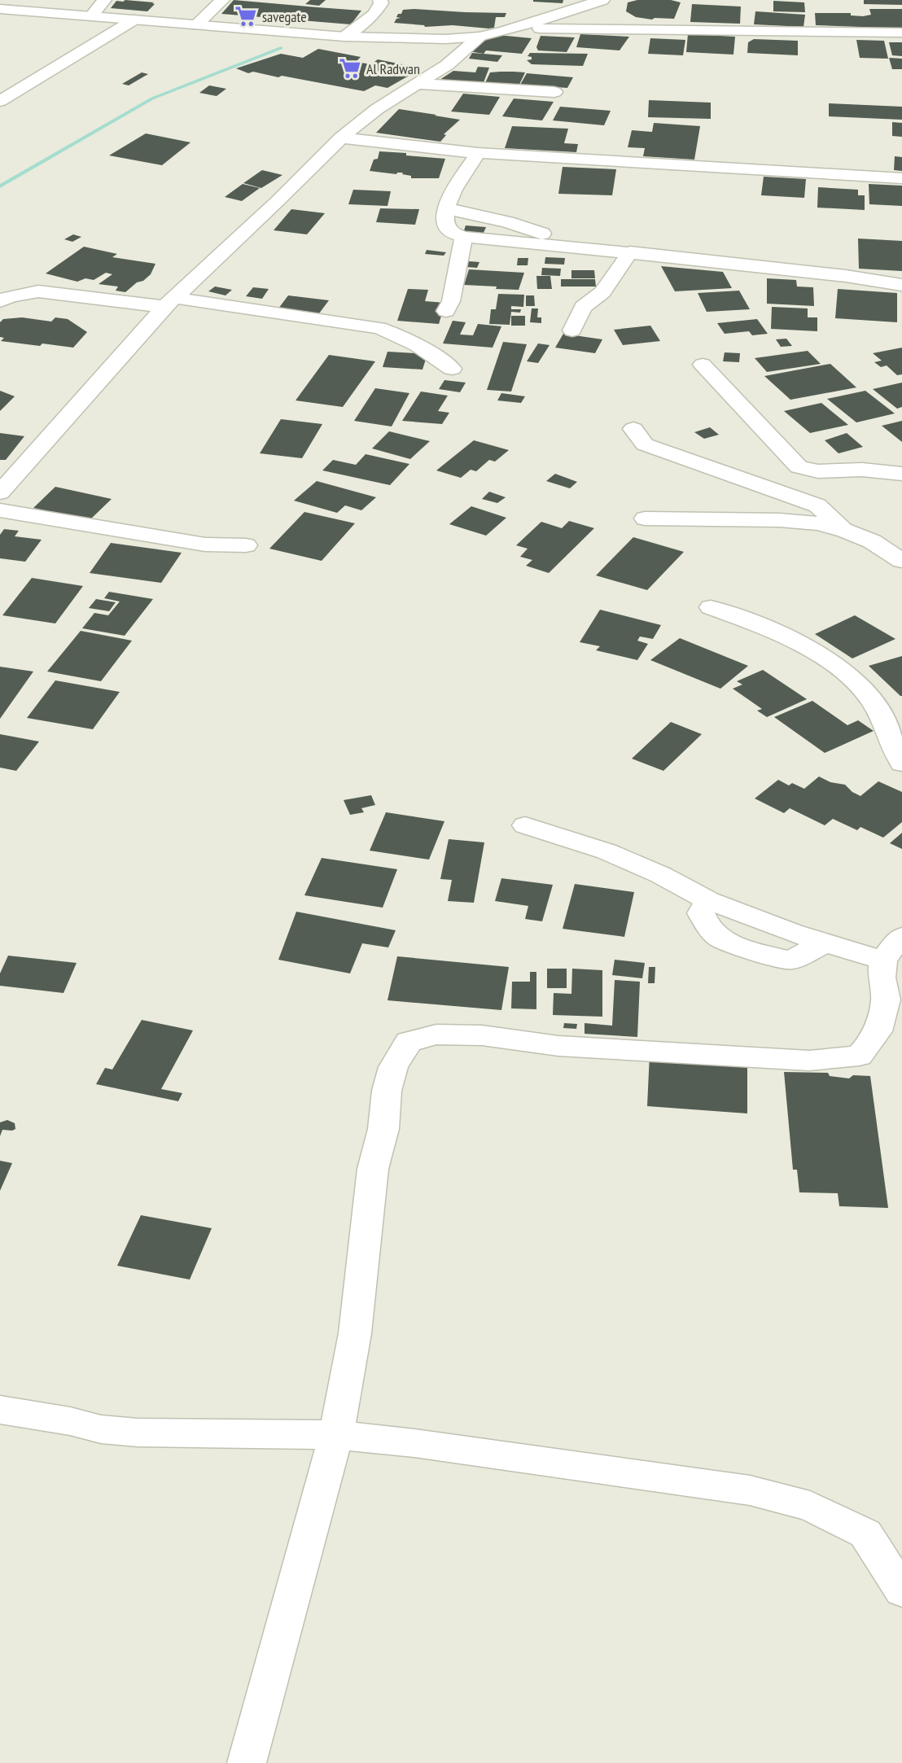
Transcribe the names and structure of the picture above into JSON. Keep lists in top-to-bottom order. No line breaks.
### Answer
{"places":{"supermarket":["savegate","Al Radwan"]}}
